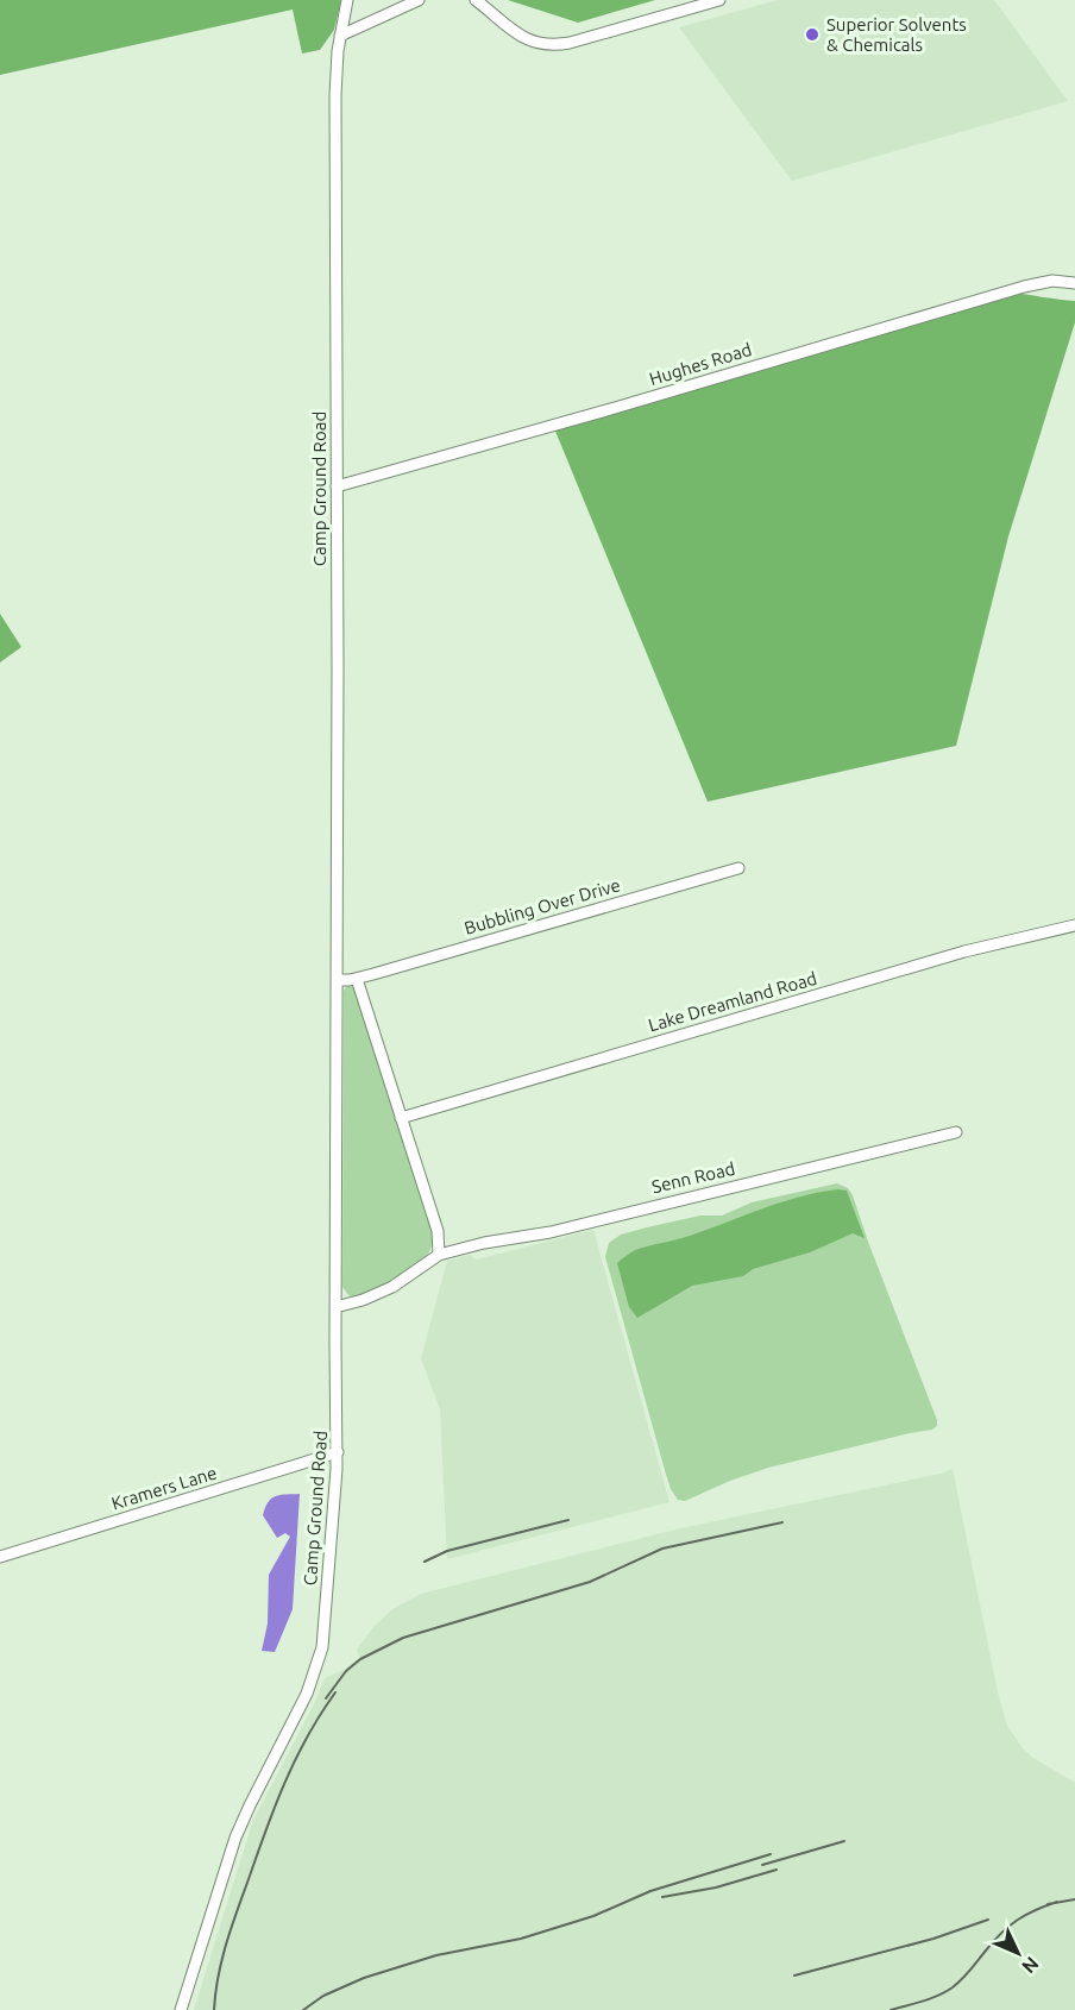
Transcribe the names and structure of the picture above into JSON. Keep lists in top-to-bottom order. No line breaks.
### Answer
{"streets":{"street":["Hughes Road","Camp Ground Road","Bubbling Over Drive","Lake Dreamland Road","Senn Road","Kramers Lane"]},"crossings":[["Hughes Road","Camp Ground Road"],["Camp Ground Road","Kramers Lane"]],"places":["Superior Solvents & Chemicals"],"north":"bottom right"}
